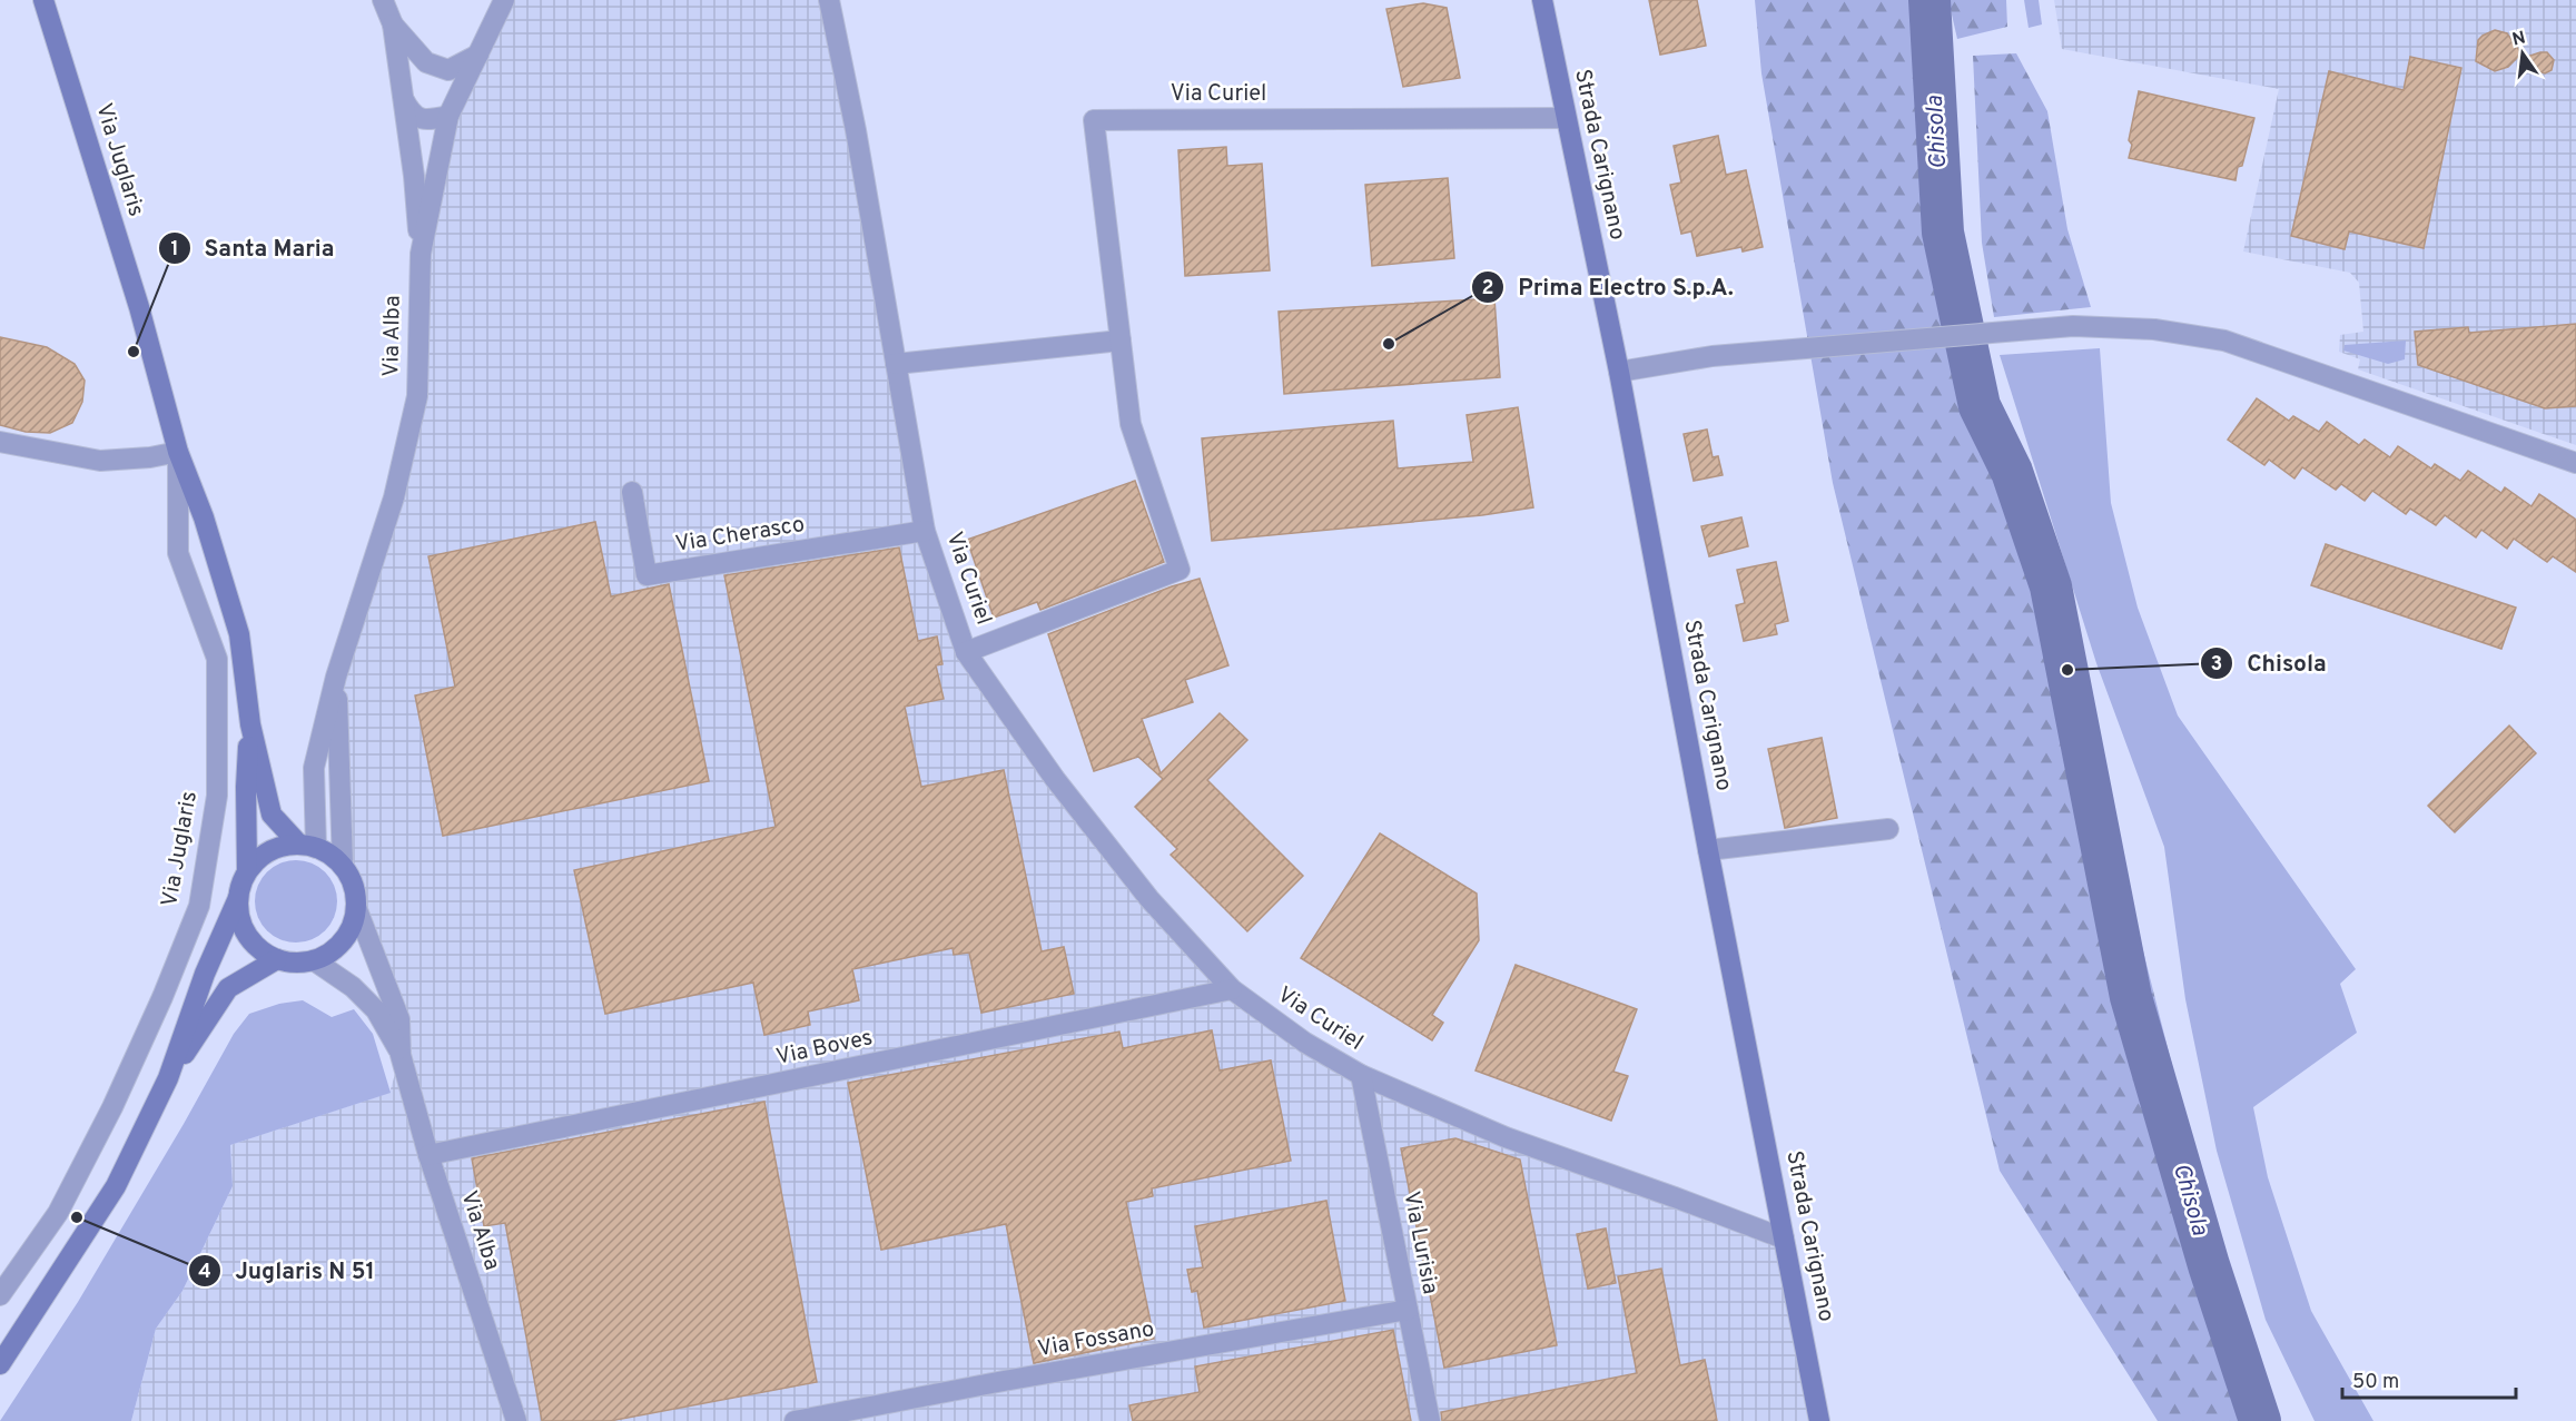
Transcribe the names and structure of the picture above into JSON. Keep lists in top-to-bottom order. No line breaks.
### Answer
{"streets":{"street":["Via Curiel","Strada Carignano","Via Juglaris","Via Alba","Via Cherasco","Via Boves","Via Lurisia","Via Fossano"]},"crossings":[["Via Curiel","Strada Carignano"],["Via Curiel","Via Cherasco"],["Via Curiel","Via Boves"],["Via Curiel","Via Lurisia"],["Via Juglaris","Via Alba"],["Via Alba","Via Boves"],["Via Lurisia","Via Fossano"]],"water":["Chisola"],"places":["Prima Electro S.p.A.","Santa Maria","Chisola","Juglaris N 51"],"scale_bar":"50 m","north":"top"}
